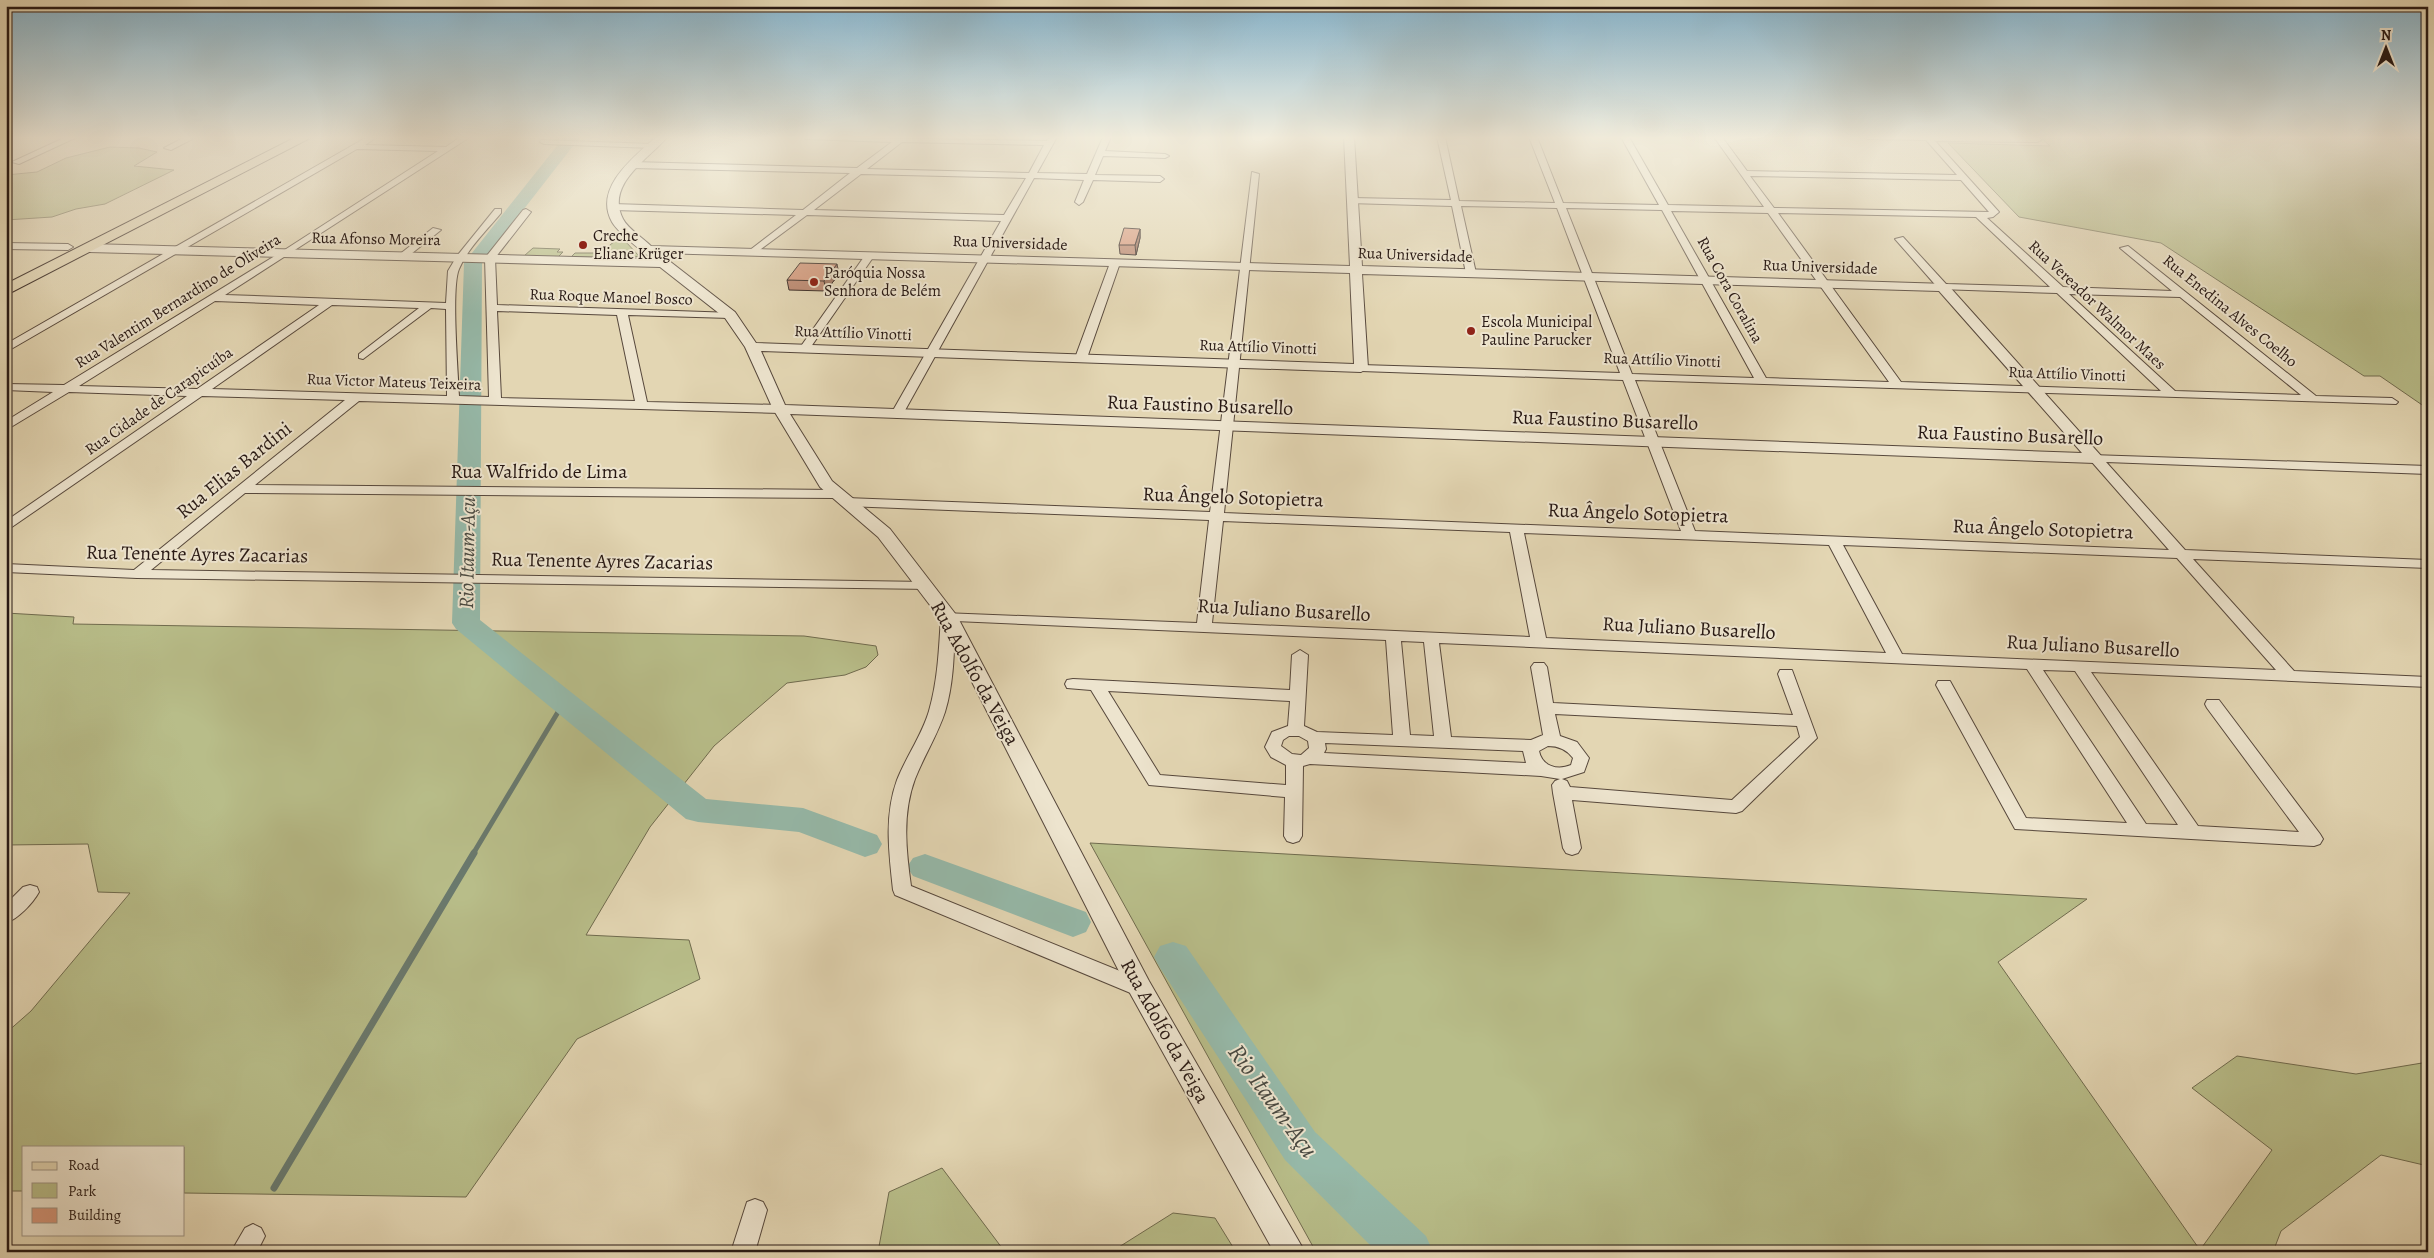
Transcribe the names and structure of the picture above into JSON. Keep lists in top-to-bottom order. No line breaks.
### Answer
{"streets":{"street":["Rua Afonso Moreira","Rua Universidade","Rua Cora Coralina","Rua Roque Manoel Bosco","Rua Valentim Bernardino de Oliveira","Rua Vereador Walmor Maes","Rua Enedina Alves Coelho","Rua Attílio Vinotti","Rua Victor Mateus Teixeira","Rua Cidade de Carapicuíba","Rua Faustino Busarello","Rua Elias Bardini","Rua Walfrido de Lima","Rua Ângelo Sotopietra","Rua Tenente Ayres Zacarias","Rua Juliano Busarello","Rua Adolfo da Veiga"]},"crossings":[["Rua Afonso Moreira","Rua Valentim Bernardino de Oliveira"],["Rua Afonso Moreira","Rua Adolfo da Veiga"],["Rua Universidade","Rua Cora Coralina"],["Rua Universidade","Rua Vereador Walmor Maes"],["Rua Universidade","Rua Enedina Alves Coelho"],["Rua Universidade","Rua Adolfo da Veiga"],["Rua Cora Coralina","Rua Attílio Vinotti"],["Rua Roque Manoel Bosco","Rua Adolfo da Veiga"],["Rua Valentim Bernardino de Oliveira","Rua Victor Mateus Teixeira"],["Rua Vereador Walmor Maes","Rua Attílio Vinotti"],["Rua Enedina Alves Coelho","Rua Attílio Vinotti"],["Rua Attílio Vinotti","Rua Adolfo da Veiga"],["Rua Victor Mateus Teixeira","Rua Cidade de Carapicuíba"],["Rua Victor Mateus Teixeira","Rua Faustino Busarello"],["Rua Victor Mateus Teixeira","Rua Elias Bardini"],["Rua Victor Mateus Teixeira","Rua Adolfo da Veiga"],["Rua Faustino Busarello","Rua Adolfo da Veiga"],["Rua Elias Bardini","Rua Walfrido de Lima"],["Rua Elias Bardini","Rua Tenente Ayres Zacarias"],["Rua Walfrido de Lima","Rua Ângelo Sotopietra"],["Rua Walfrido de Lima","Rua Adolfo da Veiga"],["Rua Ângelo Sotopietra","Rua Adolfo da Veiga"],["Rua Tenente Ayres Zacarias","Rua Adolfo da Veiga"],["Rua Juliano Busarello","Rua Adolfo da Veiga"]],"water":["Rio Itaum-Açu"],"places":["Creche Eliane Krüger","Paróquia Nossa Senhora de Belém","Escola Municipal Pauline Parucker"],"legend":["Road","Park","Building"],"north":"top"}
